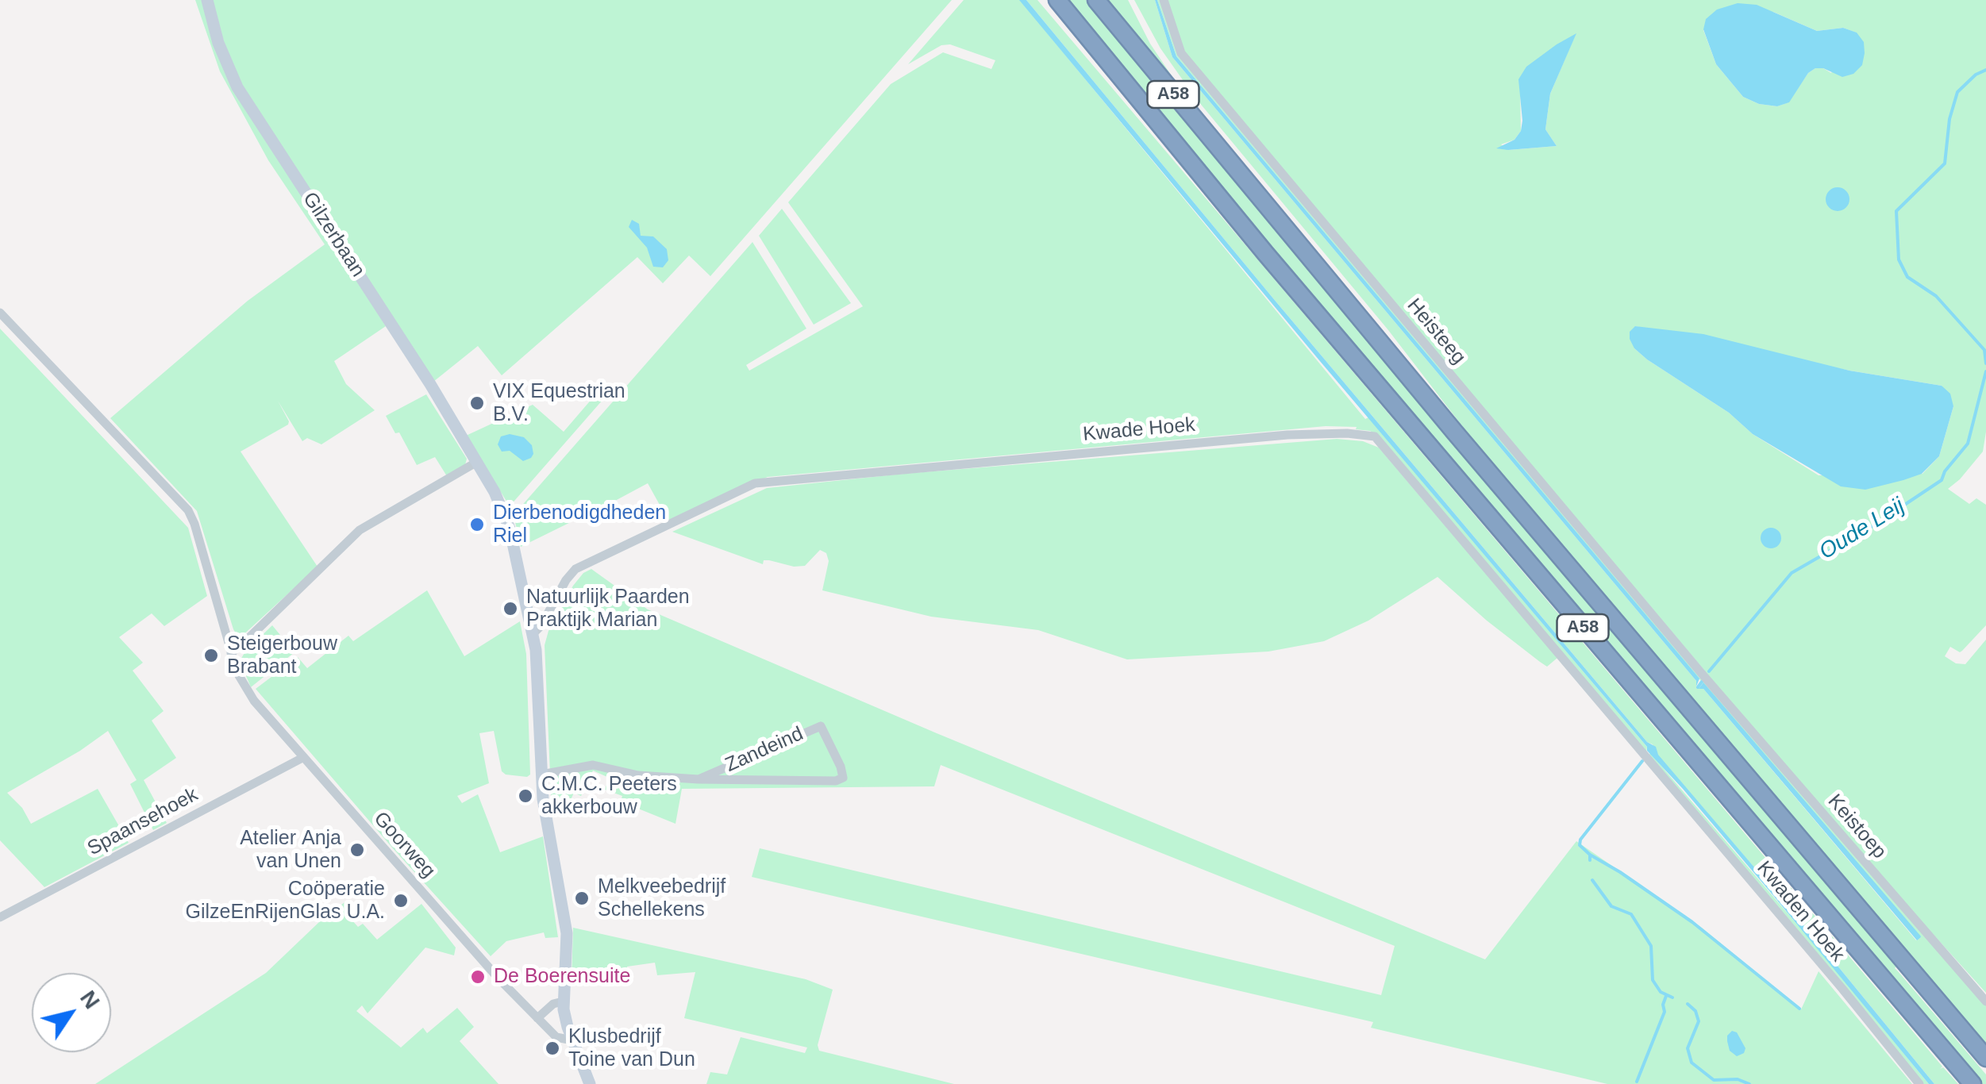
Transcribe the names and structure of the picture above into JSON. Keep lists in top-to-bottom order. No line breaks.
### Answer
{"streets":{"highway":["A58"],"street":["Gilzerbaan","Heisteeg","Kwade Hoek","Zandeind","Spaansehoek","Keistoep","Goorweg","Kwaden Hoek"]},"crossings":[["Heisteeg","Keistoep"],["Kwade Hoek","Kwaden Hoek"],["Spaansehoek","Goorweg"]],"water":["Oude Leij"],"places":["VIX Equestrian B.V.","Dierbenodigdheden Riel","Natuurlijk Paarden Praktijk Marian","Steigerbouw Brabant","C.M.C. Peeters akkerbouw","Atelier Anja van Unen","Melkveebedrijf Schellekens","Coöperatie GilzeEnRijenGlas U.A.","De Boerensuite","Klusbedrijf Toine van Dun"],"north":"top right"}
